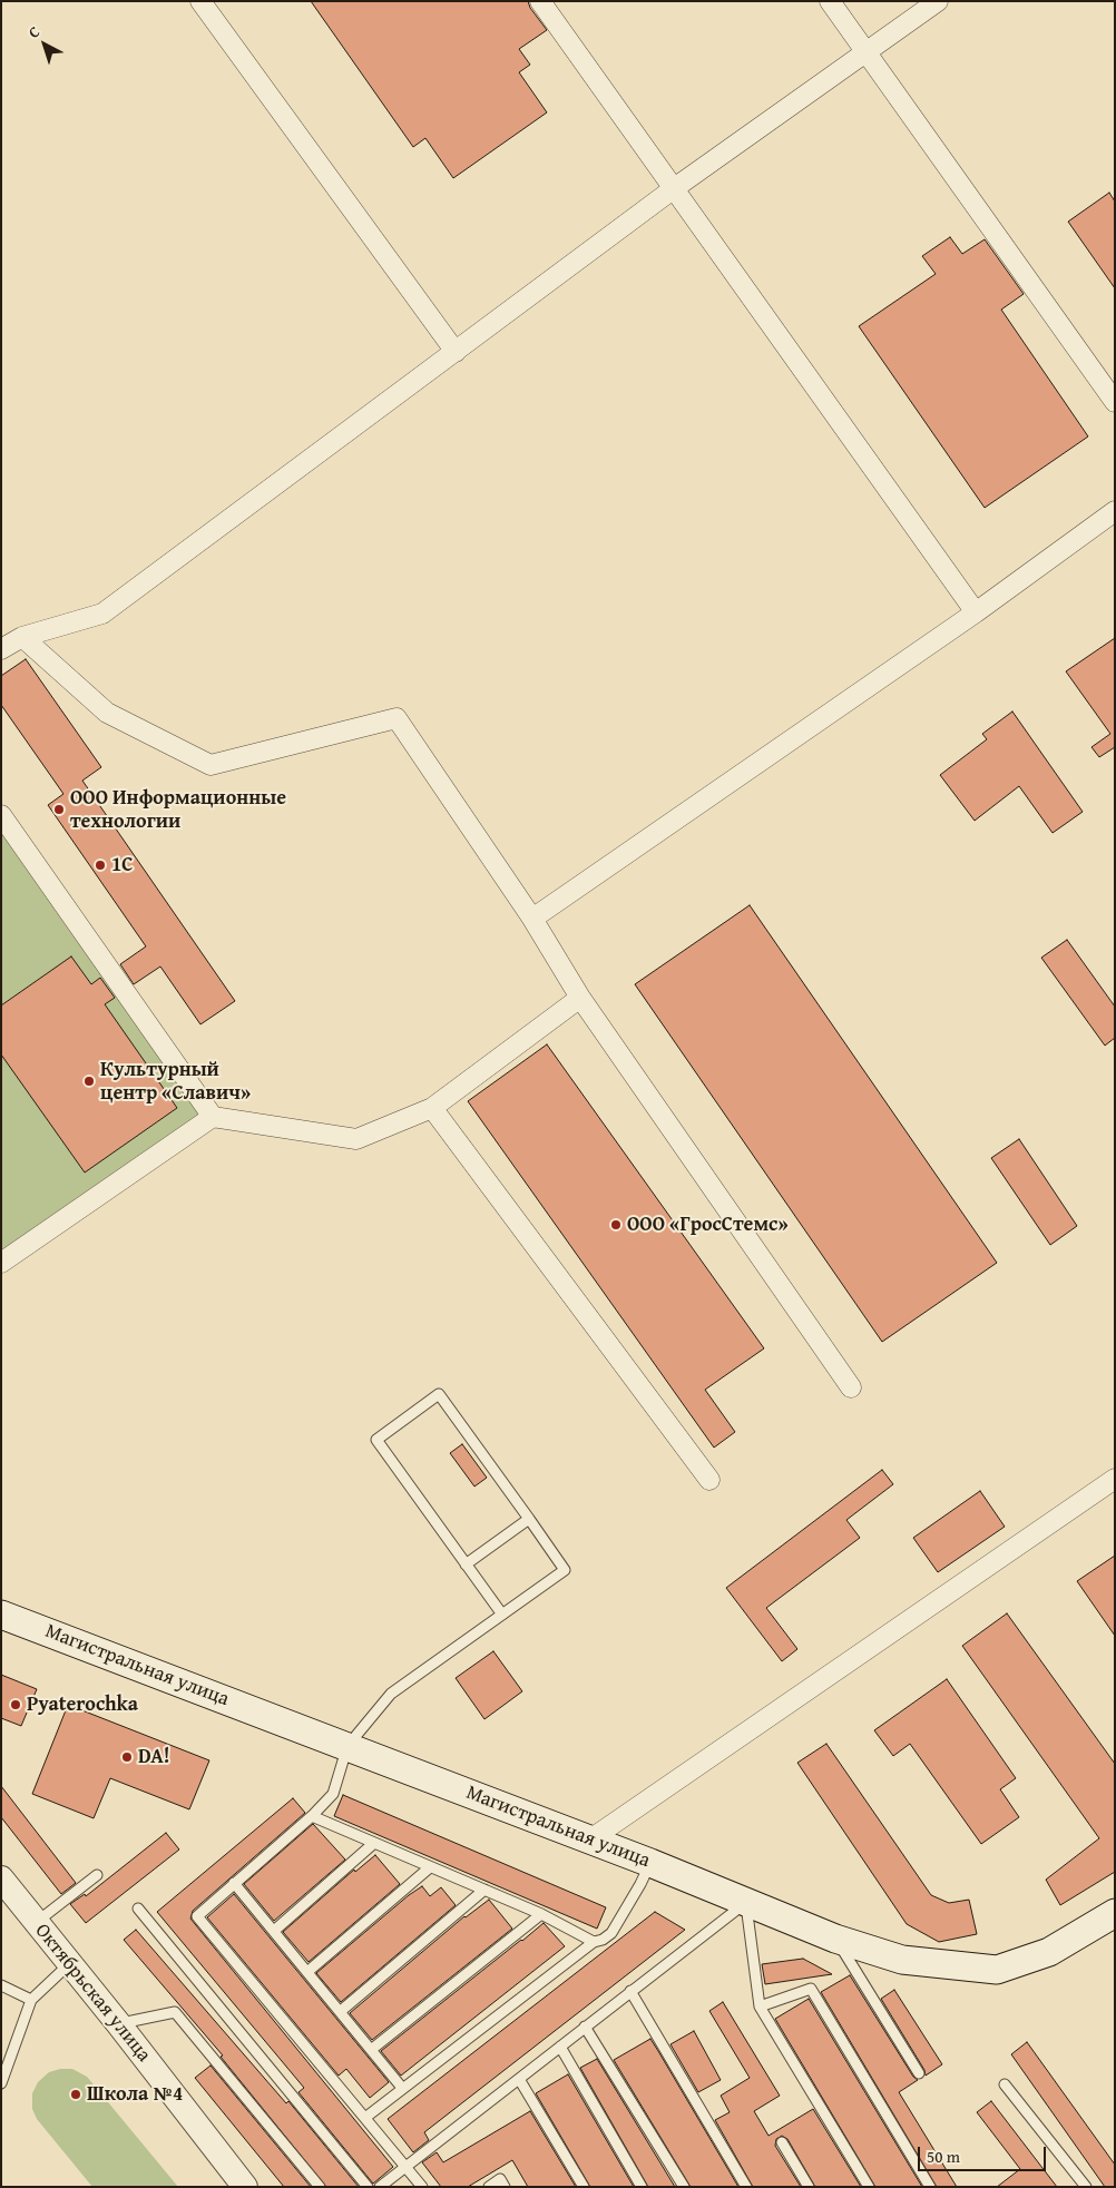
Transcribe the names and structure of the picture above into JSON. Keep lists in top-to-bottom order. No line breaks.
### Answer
{"streets":{"main road":["Магистральная улица"],"street":["Октябрьская улица"]},"places":["ООО Информационные технологии","1С","Культурный центр «Славич»","ООО «ГросСтемс»","Pyaterochka","DA!","Школа №4"],"scale_bar":"50 m","north":"top left"}
